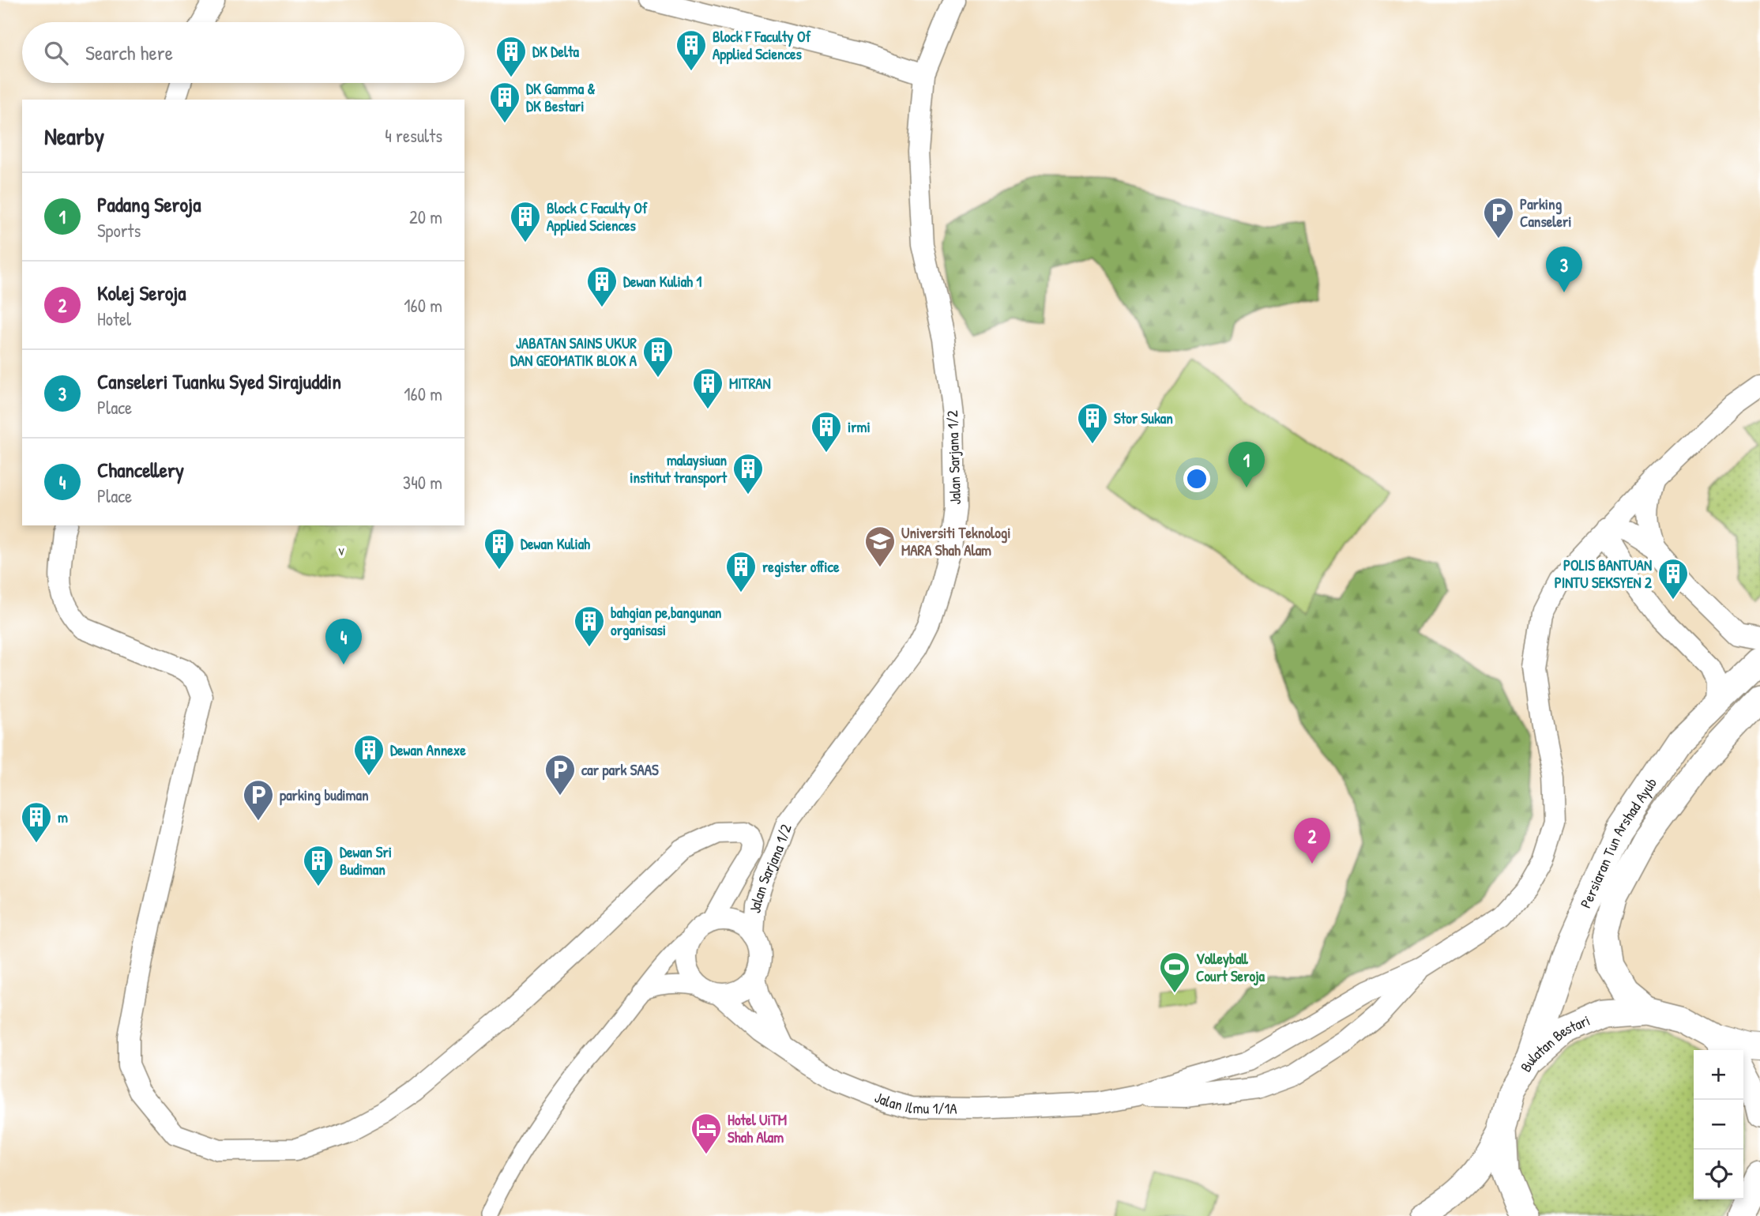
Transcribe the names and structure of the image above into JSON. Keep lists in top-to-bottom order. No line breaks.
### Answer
{"streets":{"main road":["Persiaran Tun Arshad Ayub","Bulatan Bestari"],"street":["Jalan Sarjana 1/2","Jalan Ilmu 1/1A"]},"crossings":[["Jalan Sarjana 1/2","Jalan Ilmu 1/1A"],["Persiaran Tun Arshad Ayub","Bulatan Bestari"]],"parks":["v"],"places":{"building":["Block F Faculty Of Applied Sciences","DK Delta","DK Gamma & DK Bestari","Block C Faculty Of Applied Sciences","Dewan Kuliah 1","JABATAN SAINS UKUR DAN GEOMATIK BLOK A","MITRAN","Stor Sukan","irmi","malaysiuan institut transport","Dewan Kuliah","register office","POLIS BANTUAN PINTU SEKSYEN 2","bahgian pe,bangunan organisasi","Dewan Annexe","m","Dewan Sri Budiman"],"parking":["Parking Canseleri","car park SAAS","parking budiman"],"school or university":["Universiti Teknologi MARA Shah Alam"],"sports":["Volleyball Court Seroja"],"hotel":["Hotel UiTM Shah Alam"]},"page":{"search":"Search here","heading":["Nearby","4 results"],"list":[{"mark":"1","name":"Padang Seroja","note":"Sports","value":"20 m"},{"mark":"2","name":"Kolej Seroja","note":"Hotel","value":"160 m"},{"mark":"3","name":"Canseleri Tuanku Syed Sirajuddin","note":"Place","value":"160 m"},{"mark":"4","name":"Chancellery","note":"Place","value":"340 m"}],"pins":["3","1","4","2"],"map_buttons":["+","−"]}}
